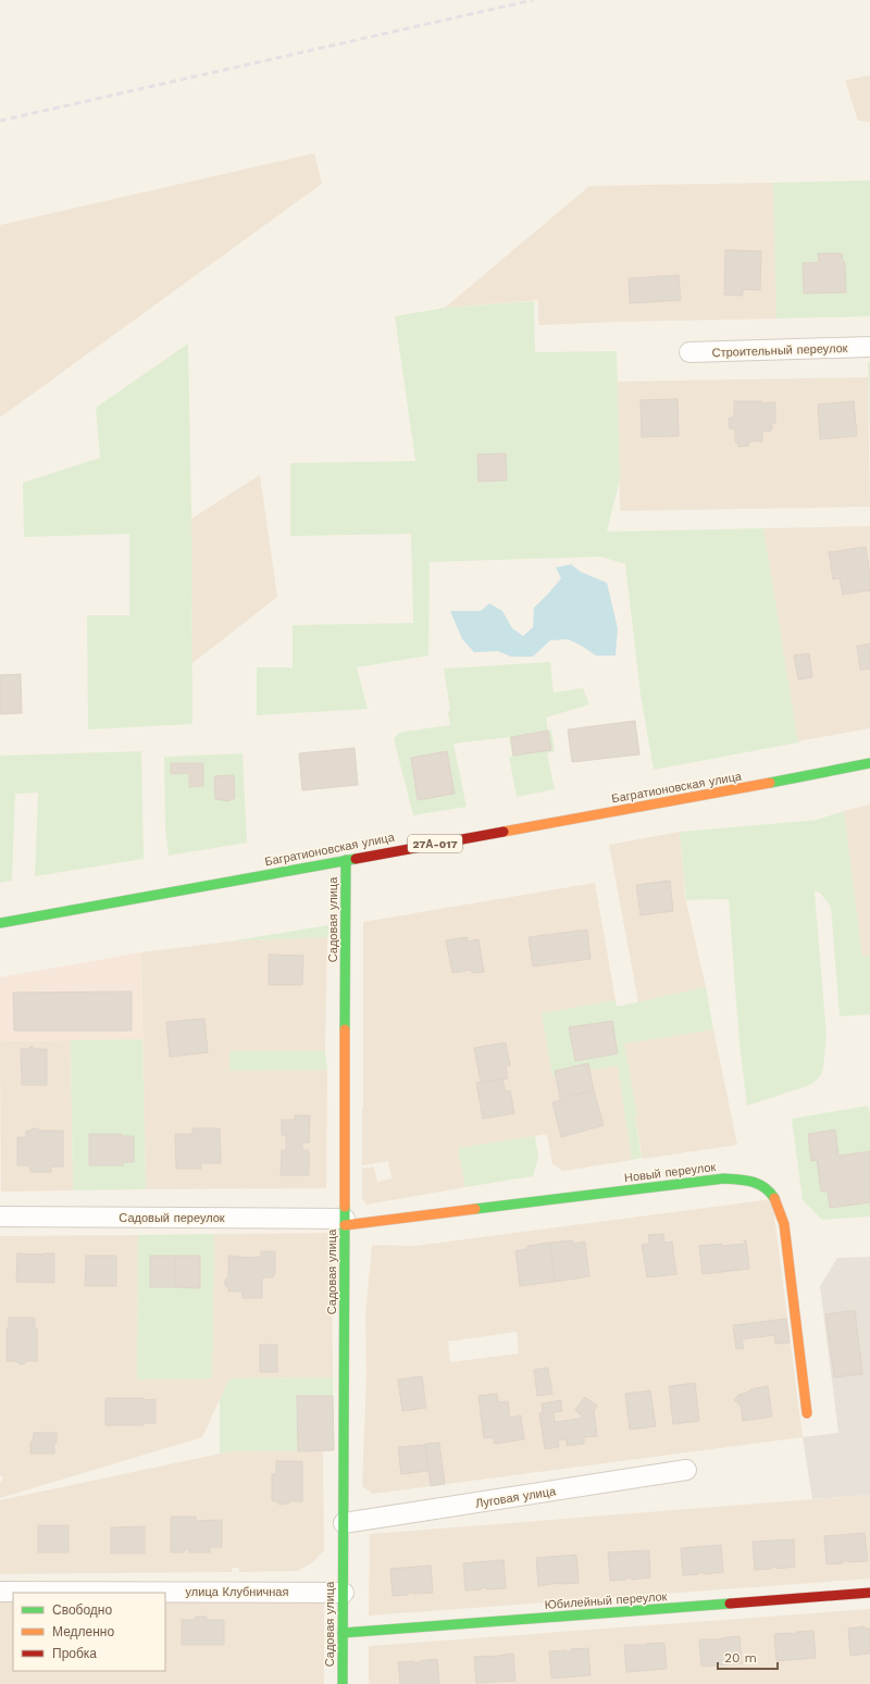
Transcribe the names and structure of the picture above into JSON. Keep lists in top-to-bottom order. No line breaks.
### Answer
{"streets":{"street":["Строительный переулок","Багратионовская улица","27А-017","Садовая улица","Новый переулок","Садовый переулок","Луговая улица","улица Клубничная","Юбилейный переулок"]},"crossings":[["Багратионовская улица","Садовая улица"],["Садовая улица","Новый переулок"],["Садовая улица","Садовый переулок"],["Садовая улица","Луговая улица"],["Садовая улица","улица Клубничная"],["Садовая улица","Юбилейный переулок"],["Новый переулок","Садовый переулок"]],"legend":["Свободно","Медленно","Пробка"],"scale_bar":"20 m"}
